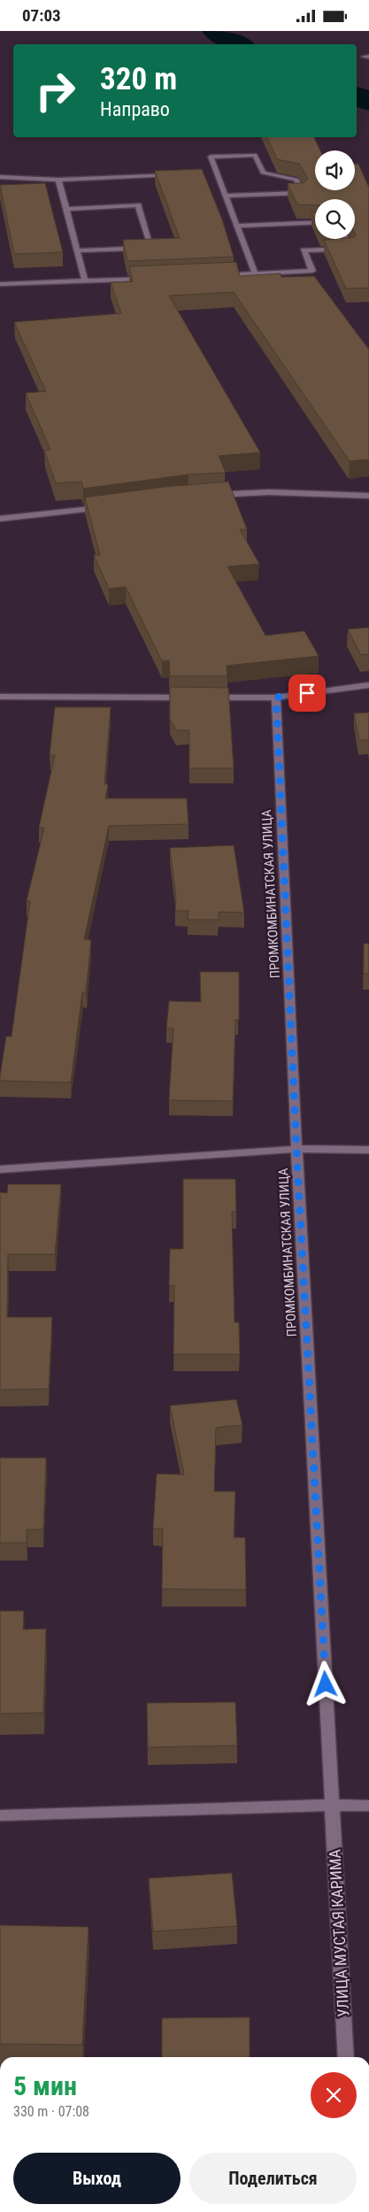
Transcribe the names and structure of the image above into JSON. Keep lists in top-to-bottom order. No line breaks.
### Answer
{"streets":{"street":["ПРОМКОМБИНАТСКАЯ УЛИЦА","УЛИЦА МУСТАЯ КАРИМА"]},"crossings":[["ПРОМКОМБИНАТСКАЯ УЛИЦА","УЛИЦА МУСТАЯ КАРИМА"]],"page":{"status":"07:03","turn":["320 m","Направо"],"heading":["5 мин","330 m · 07:08"],"buttons":["Выход","Поделиться"]}}
